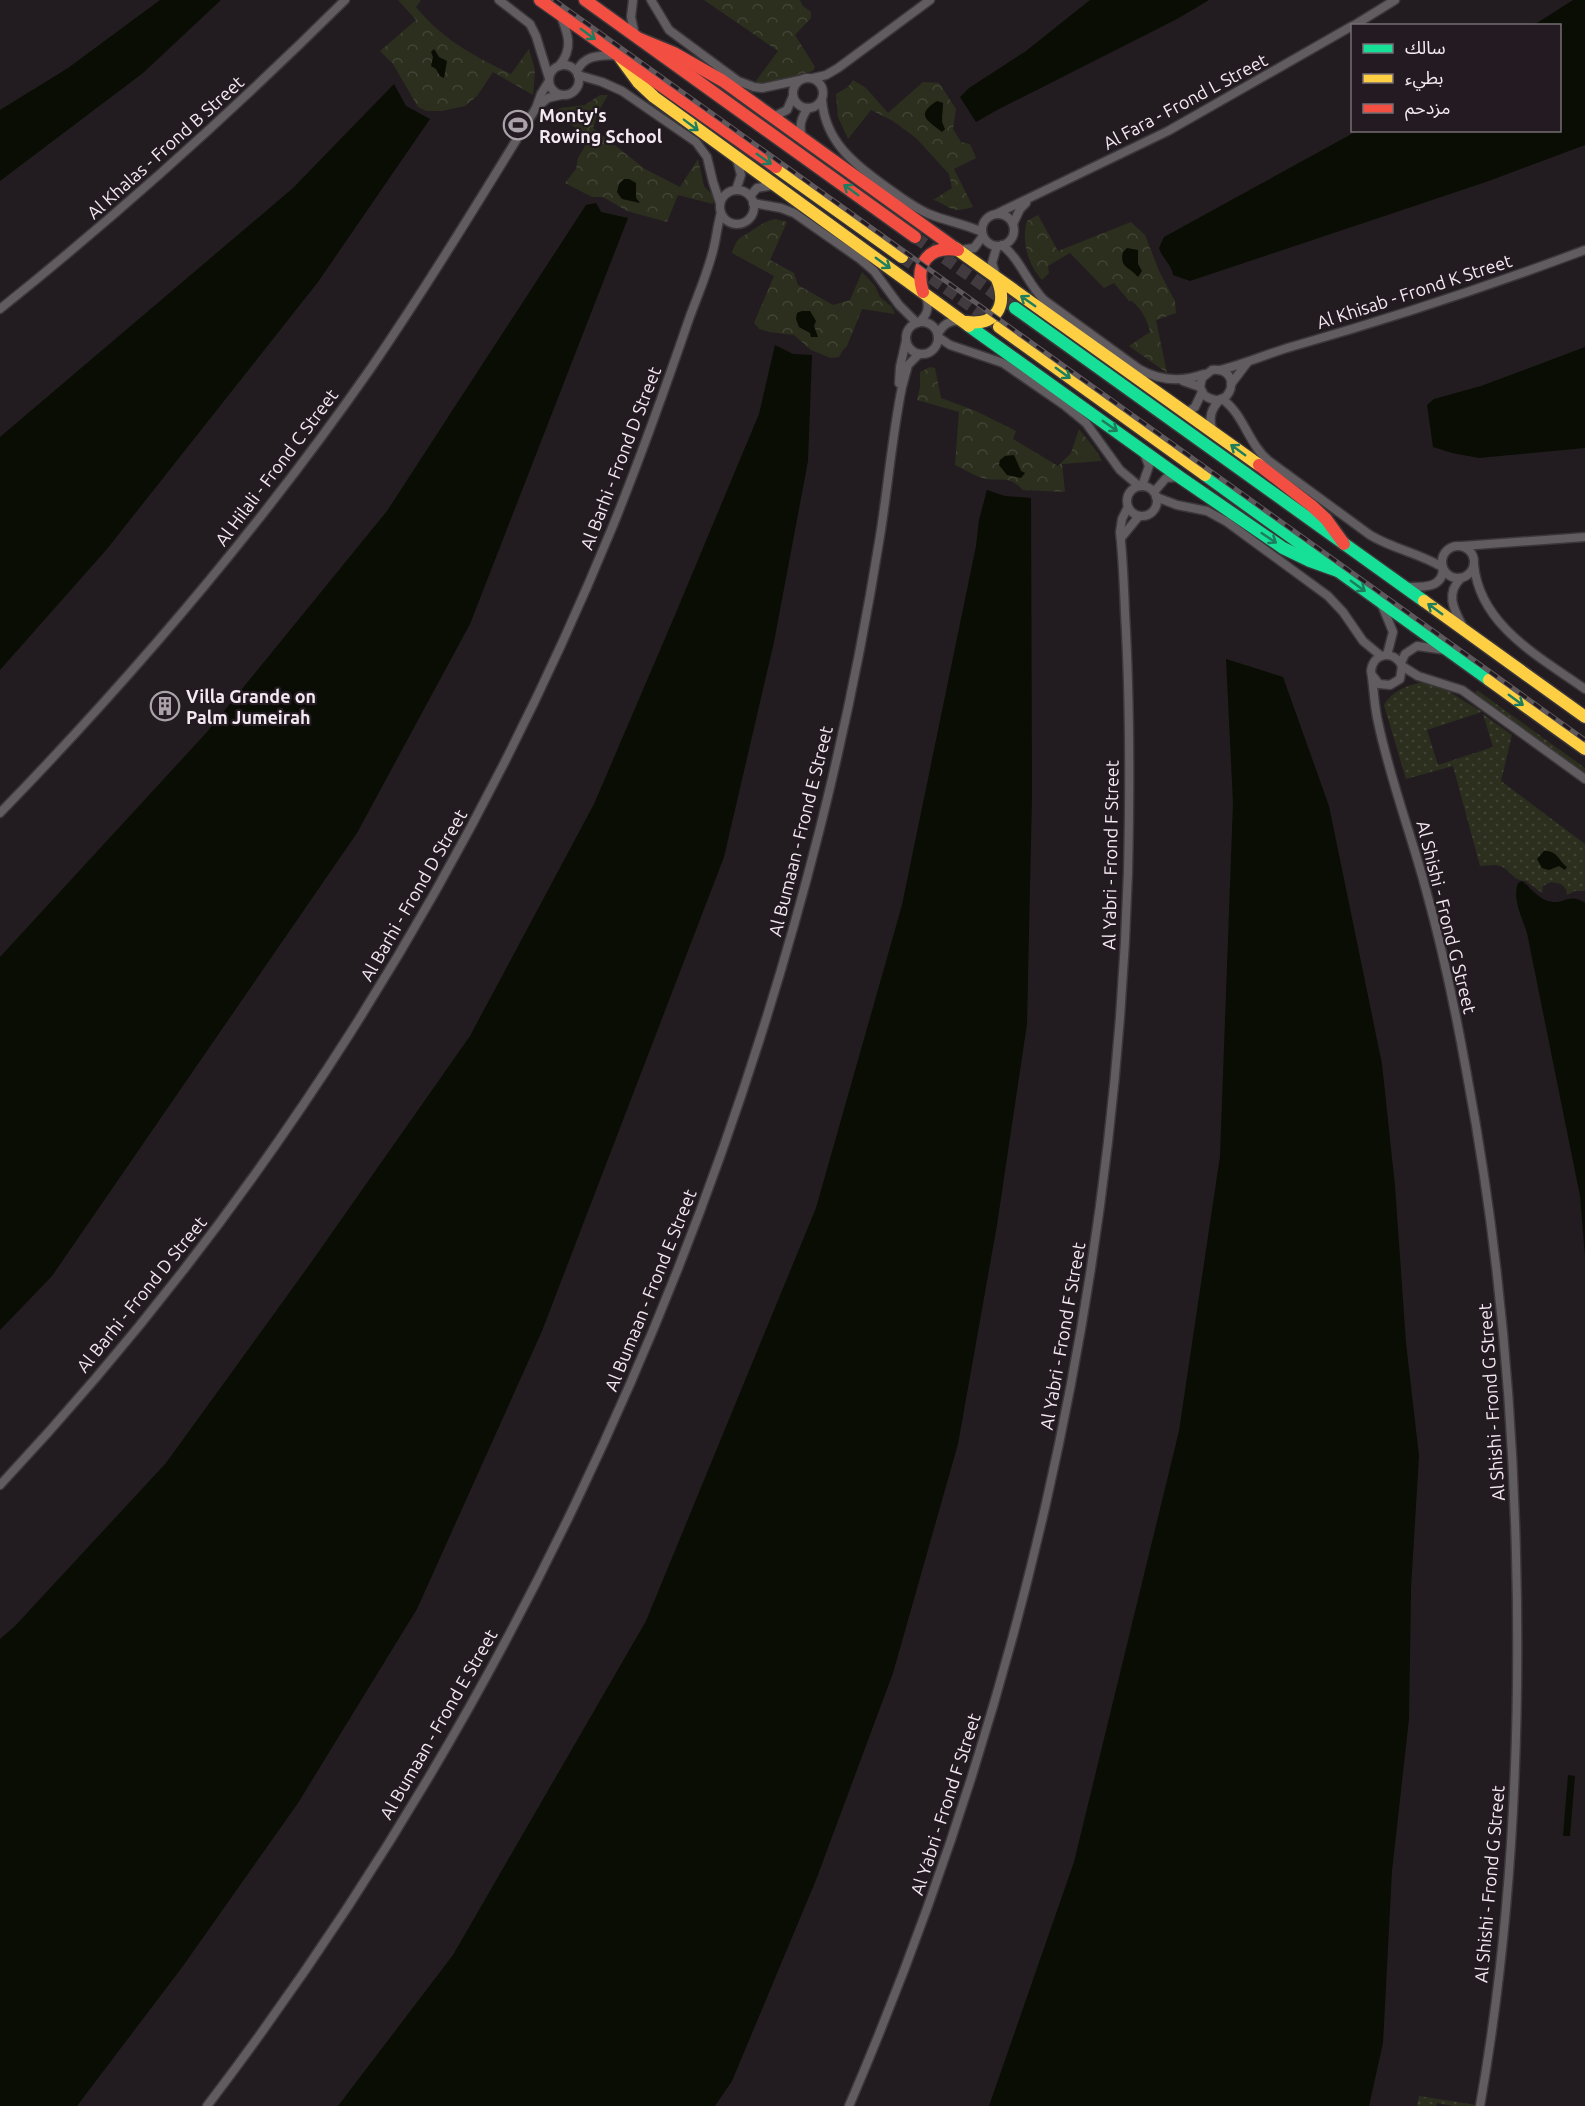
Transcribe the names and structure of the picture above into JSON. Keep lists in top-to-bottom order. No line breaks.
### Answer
{"streets":{"street":["Al Fara - Frond L Street","Al Khalas - Frond B Street","Al Khisab - Frond K Street","Al Barhi - Frond D Street","Al Hilali - Frond C Street","Al Bumaan - Frond E Street","Al Yabri - Frond F Street","Al Shishi - Frond G Street"]},"places":{"sports":["Monty's Rowing School"],"building":["Villa Grande on Palm Jumeirah"]},"legend":["سالك","بطيء","مزدحم"]}
